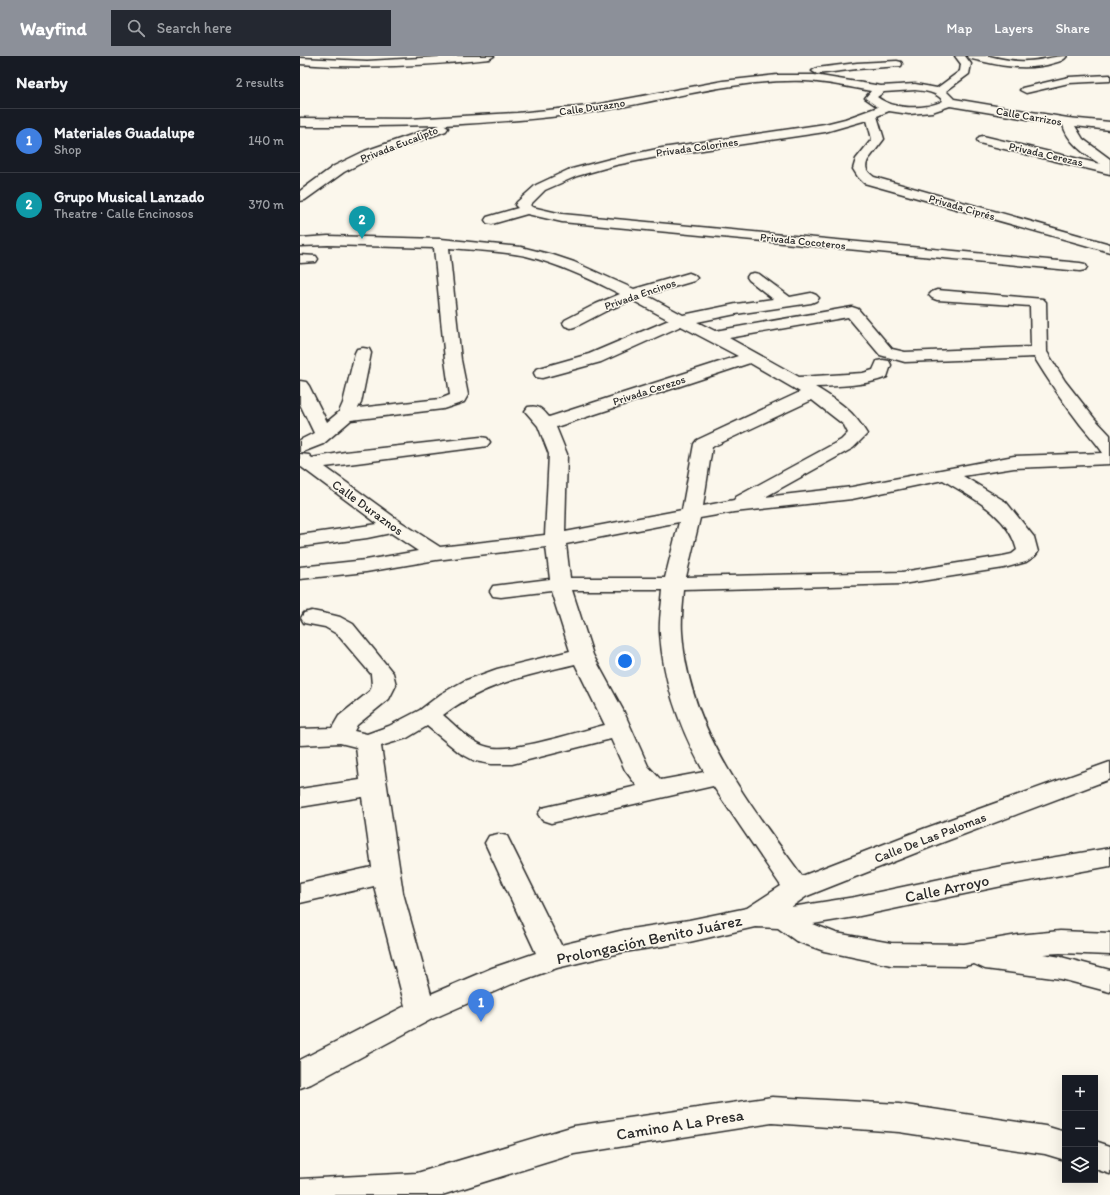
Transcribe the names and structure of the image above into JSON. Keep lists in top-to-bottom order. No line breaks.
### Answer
{"streets":{"street":["Calle Durazno","Calle Carrizos","Privada Eucalipto","Privada Colorines","Privada Cerezas","Privada Ciprés","Privada Cocoteros","Privada Encinos","Privada Cerezos","Calle Duraznos","Calle De Las Palomas","Calle Arroyo","Prolongación Benito Juárez","Camino A La Presa"]},"crossings":[["Calle Durazno","Privada Eucalipto"],["Privada Colorines","Privada Cocoteros"],["Calle De Las Palomas","Prolongación Benito Juárez"],["Calle Arroyo","Prolongación Benito Juárez"]],"page":{"header":"Wayfind","search":"Search here","nav":["Map","Layers","Share"],"heading":["Nearby","2 results"],"list":[{"mark":"1","name":"Materiales Guadalupe","note":"Shop","value":"140 m"},{"mark":"2","name":"Grupo Musical Lanzado","note":"Theatre · Calle Encinosos","value":"370 m"}],"pins":["2","1"],"map_buttons":["+","−"]}}
